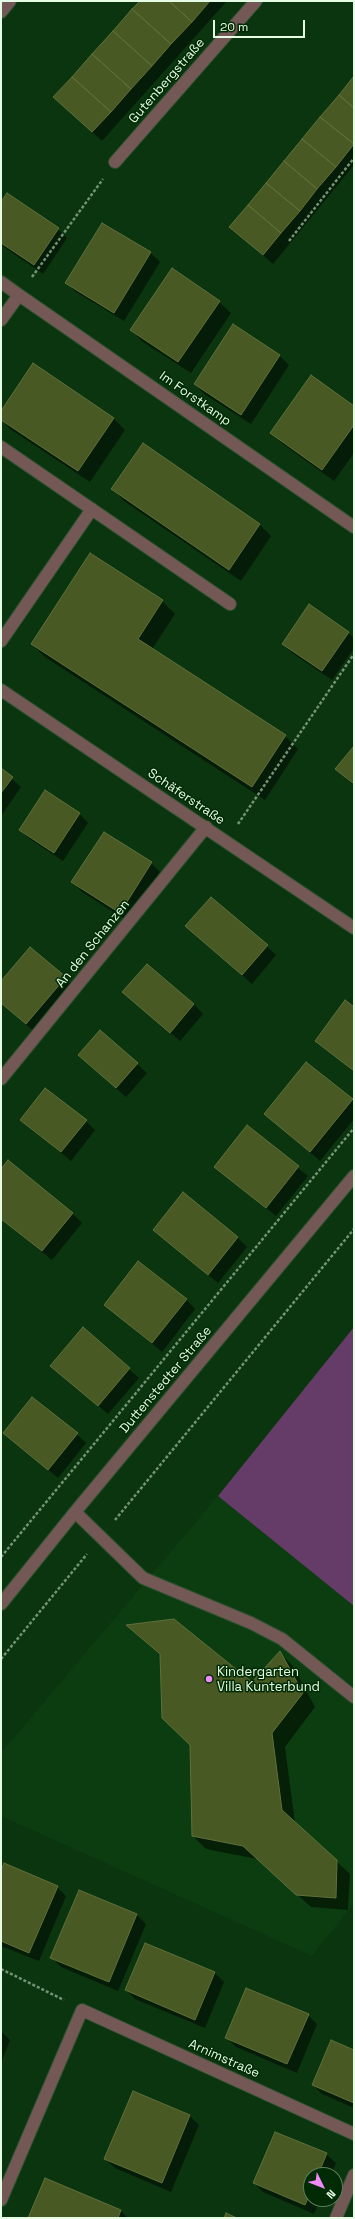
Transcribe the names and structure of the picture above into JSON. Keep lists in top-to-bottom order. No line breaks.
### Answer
{"streets":{"street":["Gutenbergstraße","Im Forstkamp","Schäferstraße","An den Schanzen","Duttenstedter Straße","Arnimstraße"]},"crossings":[["Schäferstraße","An den Schanzen"]],"places":["Kindergarten Villa Kunterbund"],"scale_bar":"20 m","north":"bottom right"}
